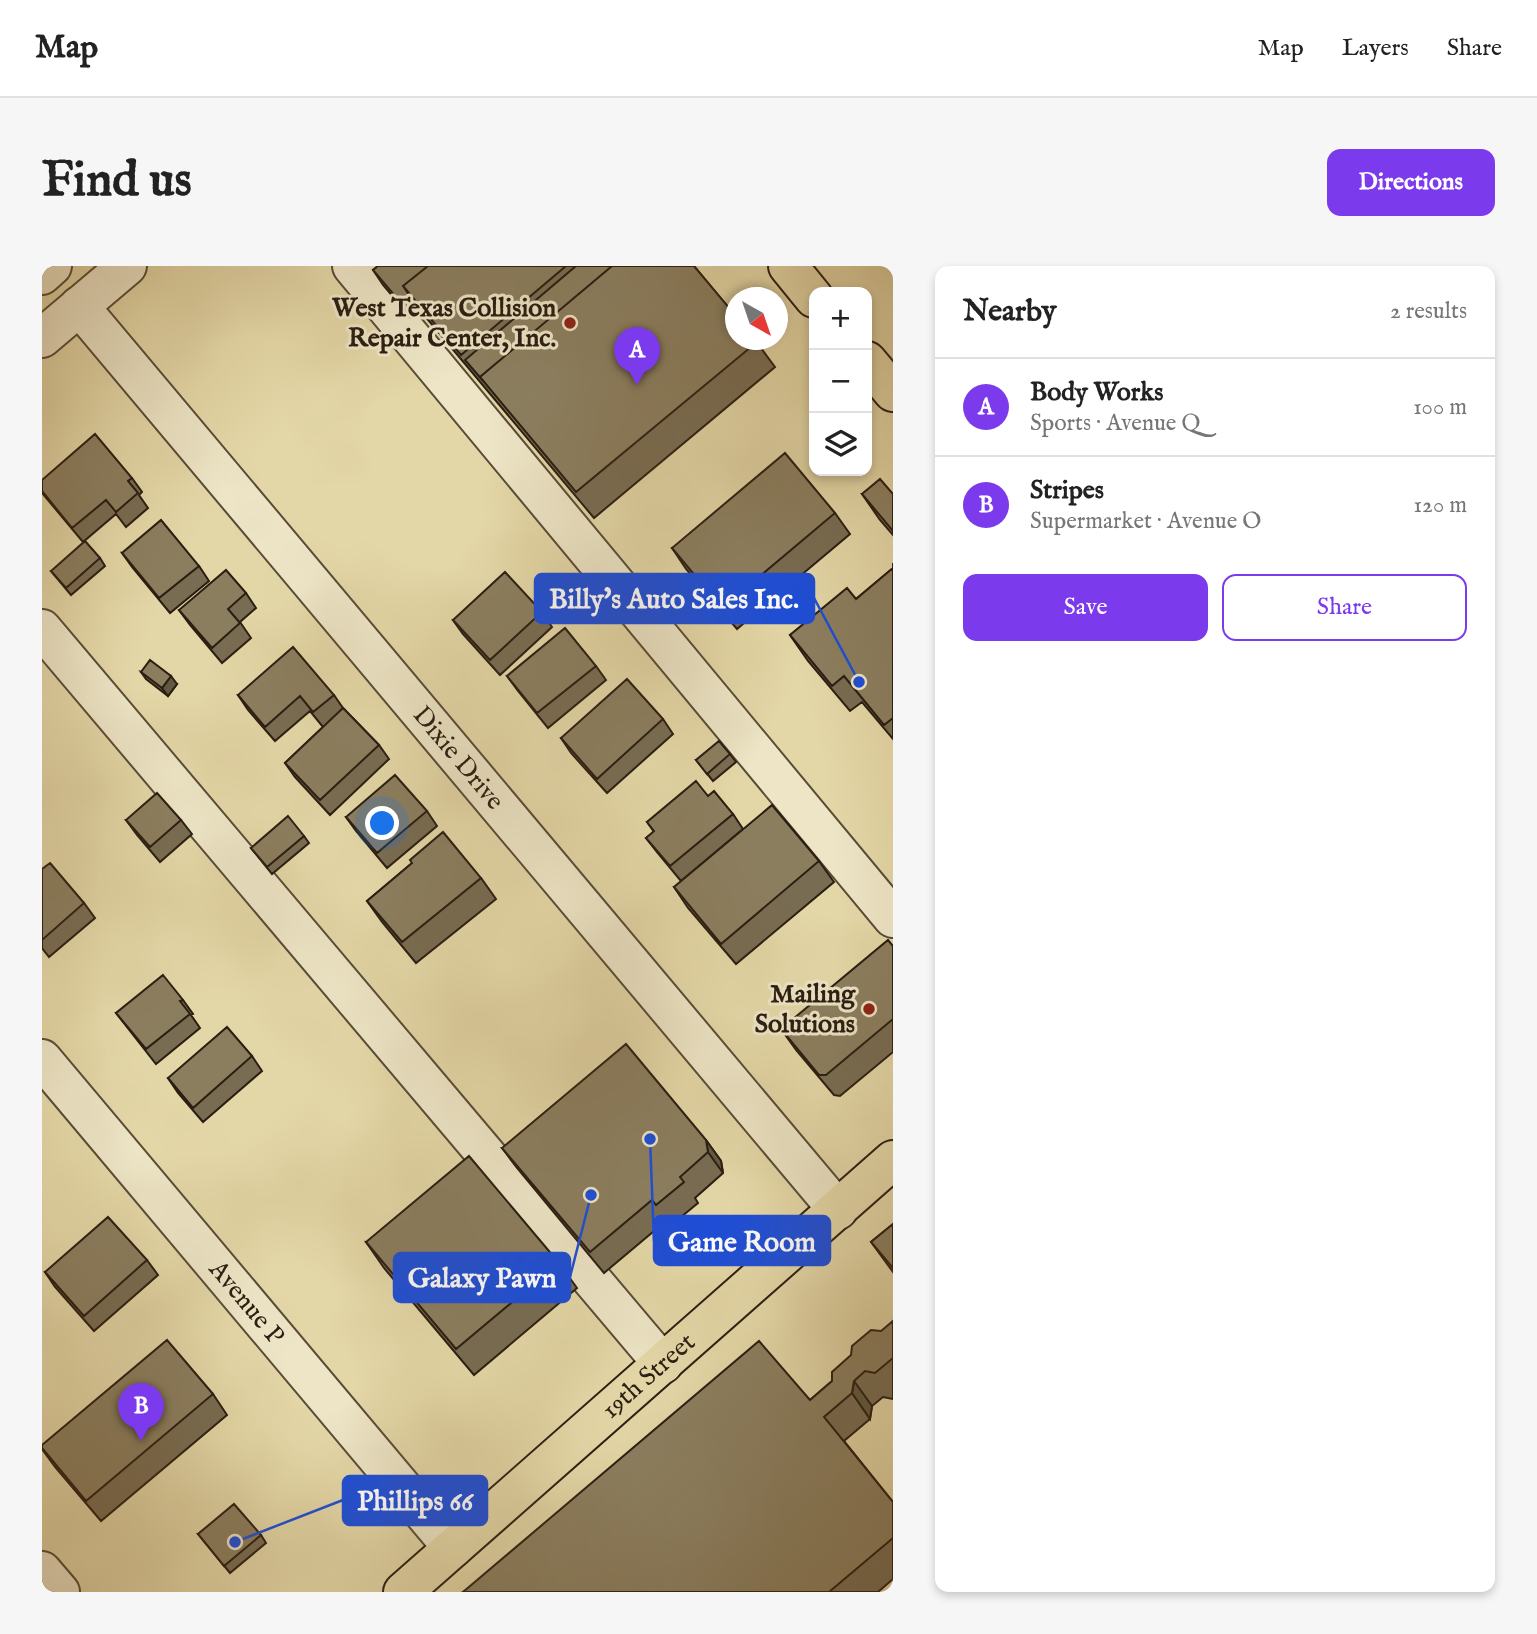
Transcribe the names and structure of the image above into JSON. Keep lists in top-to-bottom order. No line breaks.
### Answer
{"streets":{"main road":["19th Street"],"street":["Dixie Drive","Avenue P"]},"crossings":[["Dixie Drive","19th Street"],["Avenue P","19th Street"]],"places":["West Texas Collision Repair Center, Inc.","Billy's Auto Sales Inc.","Mailing Solutions","Game Room","Galaxy Pawn","Phillips 66"],"north":"bottom right","page":{"header":"Map","nav":["Map","Layers","Share"],"buttons":["Directions",["Save","Share"]],"title":"Find us","heading":["Nearby","2 results"],"map_buttons":["+","−"],"pins":["A","B"],"list":[{"mark":"A","name":"Body Works","note":"Sports · Avenue Q","value":"100 m"},{"mark":"B","name":"Stripes","note":"Supermarket · Avenue O","value":"120 m"}]}}
